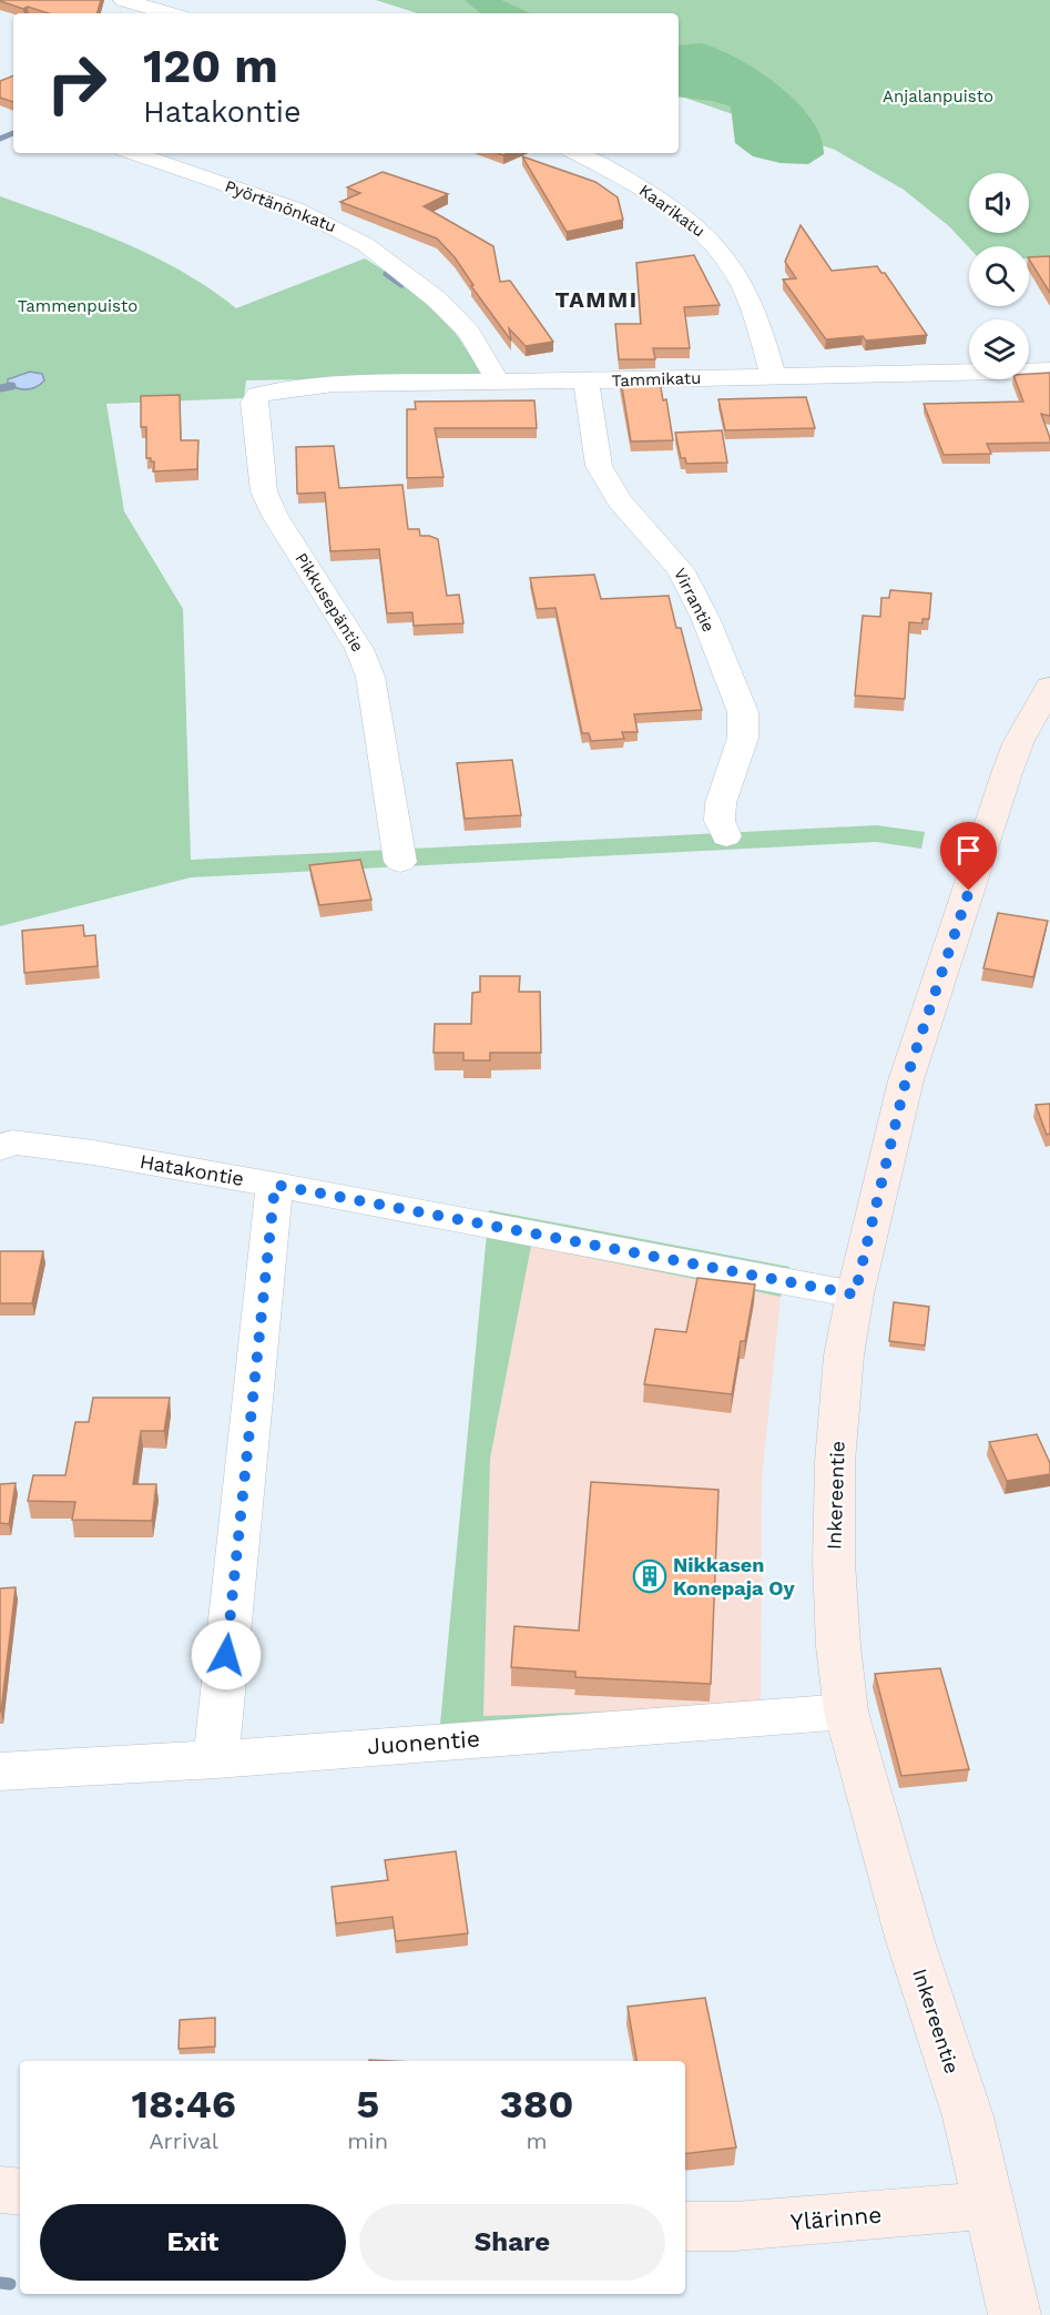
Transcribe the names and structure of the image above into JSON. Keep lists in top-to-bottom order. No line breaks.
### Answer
{"streets":{"street":["Pyörtänönkatu","Kaarikatu","Tammikatu","Virrantie","Pikkusepäntie","Hatakontie","Inkereentie","Juonentie","Ylärinne"]},"crossings":[["Pyörtänönkatu","Tammikatu"],["Kaarikatu","Tammikatu"],["Tammikatu","Virrantie"],["Tammikatu","Pikkusepäntie"],["Hatakontie","Inkereentie"],["Inkereentie","Juonentie"],["Inkereentie","Ylärinne"]],"districts":["TAMMI"],"parks":["Anjalanpuisto","Tammenpuisto"],"places":{"building":["Nikkasen Konepaja Oy"]},"page":{"turn":["120 m","Hatakontie"],"eta":["18:46","Arrival","5","min","380","m"],"buttons":["Exit","Share"]}}
